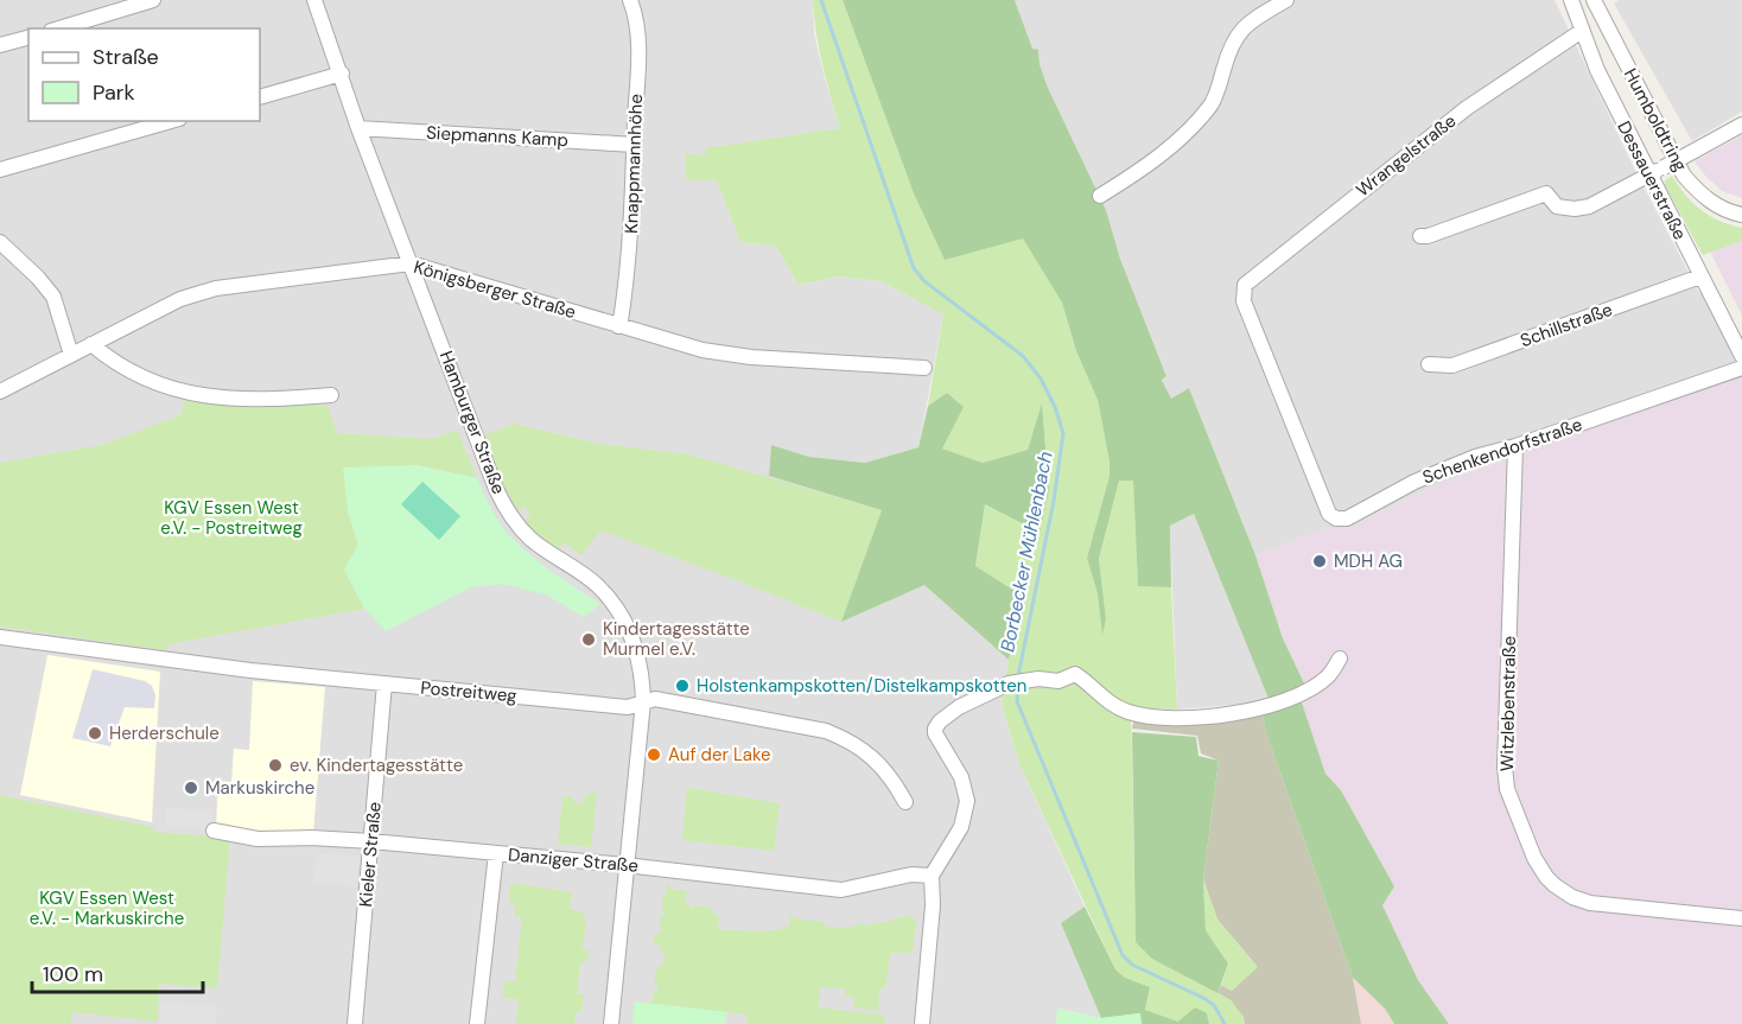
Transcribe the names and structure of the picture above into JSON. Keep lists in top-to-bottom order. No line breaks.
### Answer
{"streets":{"street":["Humboldtring","Siepmanns Kamp","Wrangelstraße","Knappmannhöhe","Dessauerstraße","Königsberger Straße","Schillstraße","Hamburger Straße","Schenkendorfstraße","Postreitweg","Witzlebenstraße","Kieler Straße","Danziger Straße"]},"crossings":[["Siepmanns Kamp","Knappmannhöhe"],["Siepmanns Kamp","Hamburger Straße"],["Wrangelstraße","Dessauerstraße"],["Wrangelstraße","Schenkendorfstraße"],["Knappmannhöhe","Königsberger Straße"],["Dessauerstraße","Schillstraße"],["Königsberger Straße","Hamburger Straße"],["Hamburger Straße","Postreitweg"],["Hamburger Straße","Danziger Straße"],["Schenkendorfstraße","Witzlebenstraße"],["Postreitweg","Kieler Straße"],["Kieler Straße","Danziger Straße"]],"water":["Borbecker Mühlenbach"],"parks":["KGV Essen West e.V. - Postreitweg","KGV Essen West e.V. - Markuskirche"],"places":["MDH AG","Kindertagesstätte Murmel e.V.","Holstenkampskotten/Distelkampskotten","Herderschule","Auf der Lake","ev. Kindertagesstätte","Markuskirche"],"legend":["Straße","Park"],"scale_bar":"100 m"}
